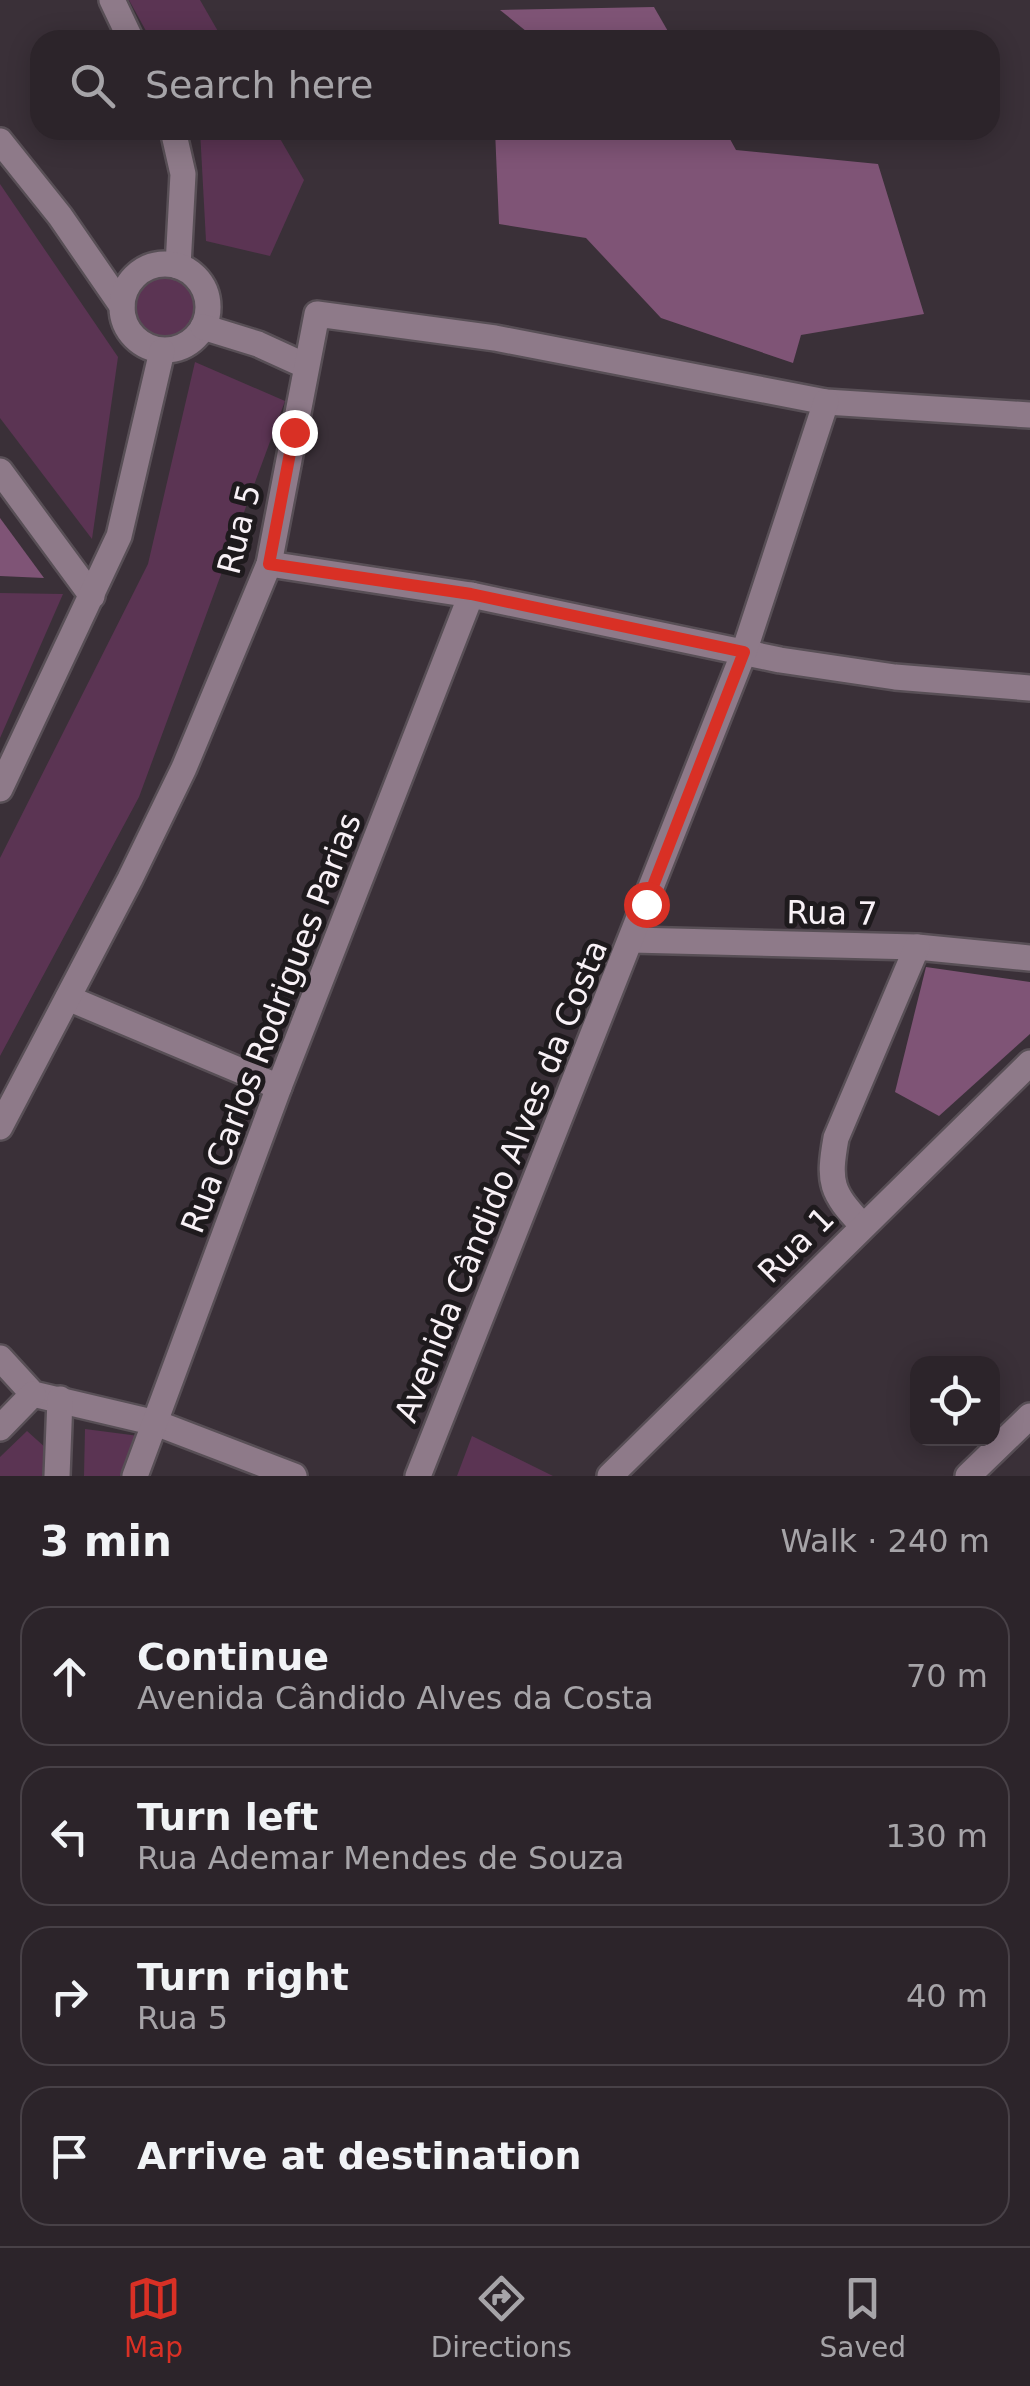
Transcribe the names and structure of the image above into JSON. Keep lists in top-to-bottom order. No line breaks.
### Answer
{"streets":{"street":["Rua 5","Rua 7","Rua Carlos Rodrigues Parias","Avenida Cândido Alves da Costa","Rua 1"]},"crossings":[["Rua 5","Avenida Cândido Alves da Costa"],["Rua 7","Avenida Cândido Alves da Costa"]],"page":{"search":"Search here","heading":["3 min","Walk · 240 m"],"list":[["Continue","Avenida Cândido Alves da Costa","70 m"],["Turn left","Rua Ademar Mendes de Souza","130 m"],["Turn right","Rua 5","40 m"],"Arrive at destination"],"nav":["Map","Directions","Saved"]}}
